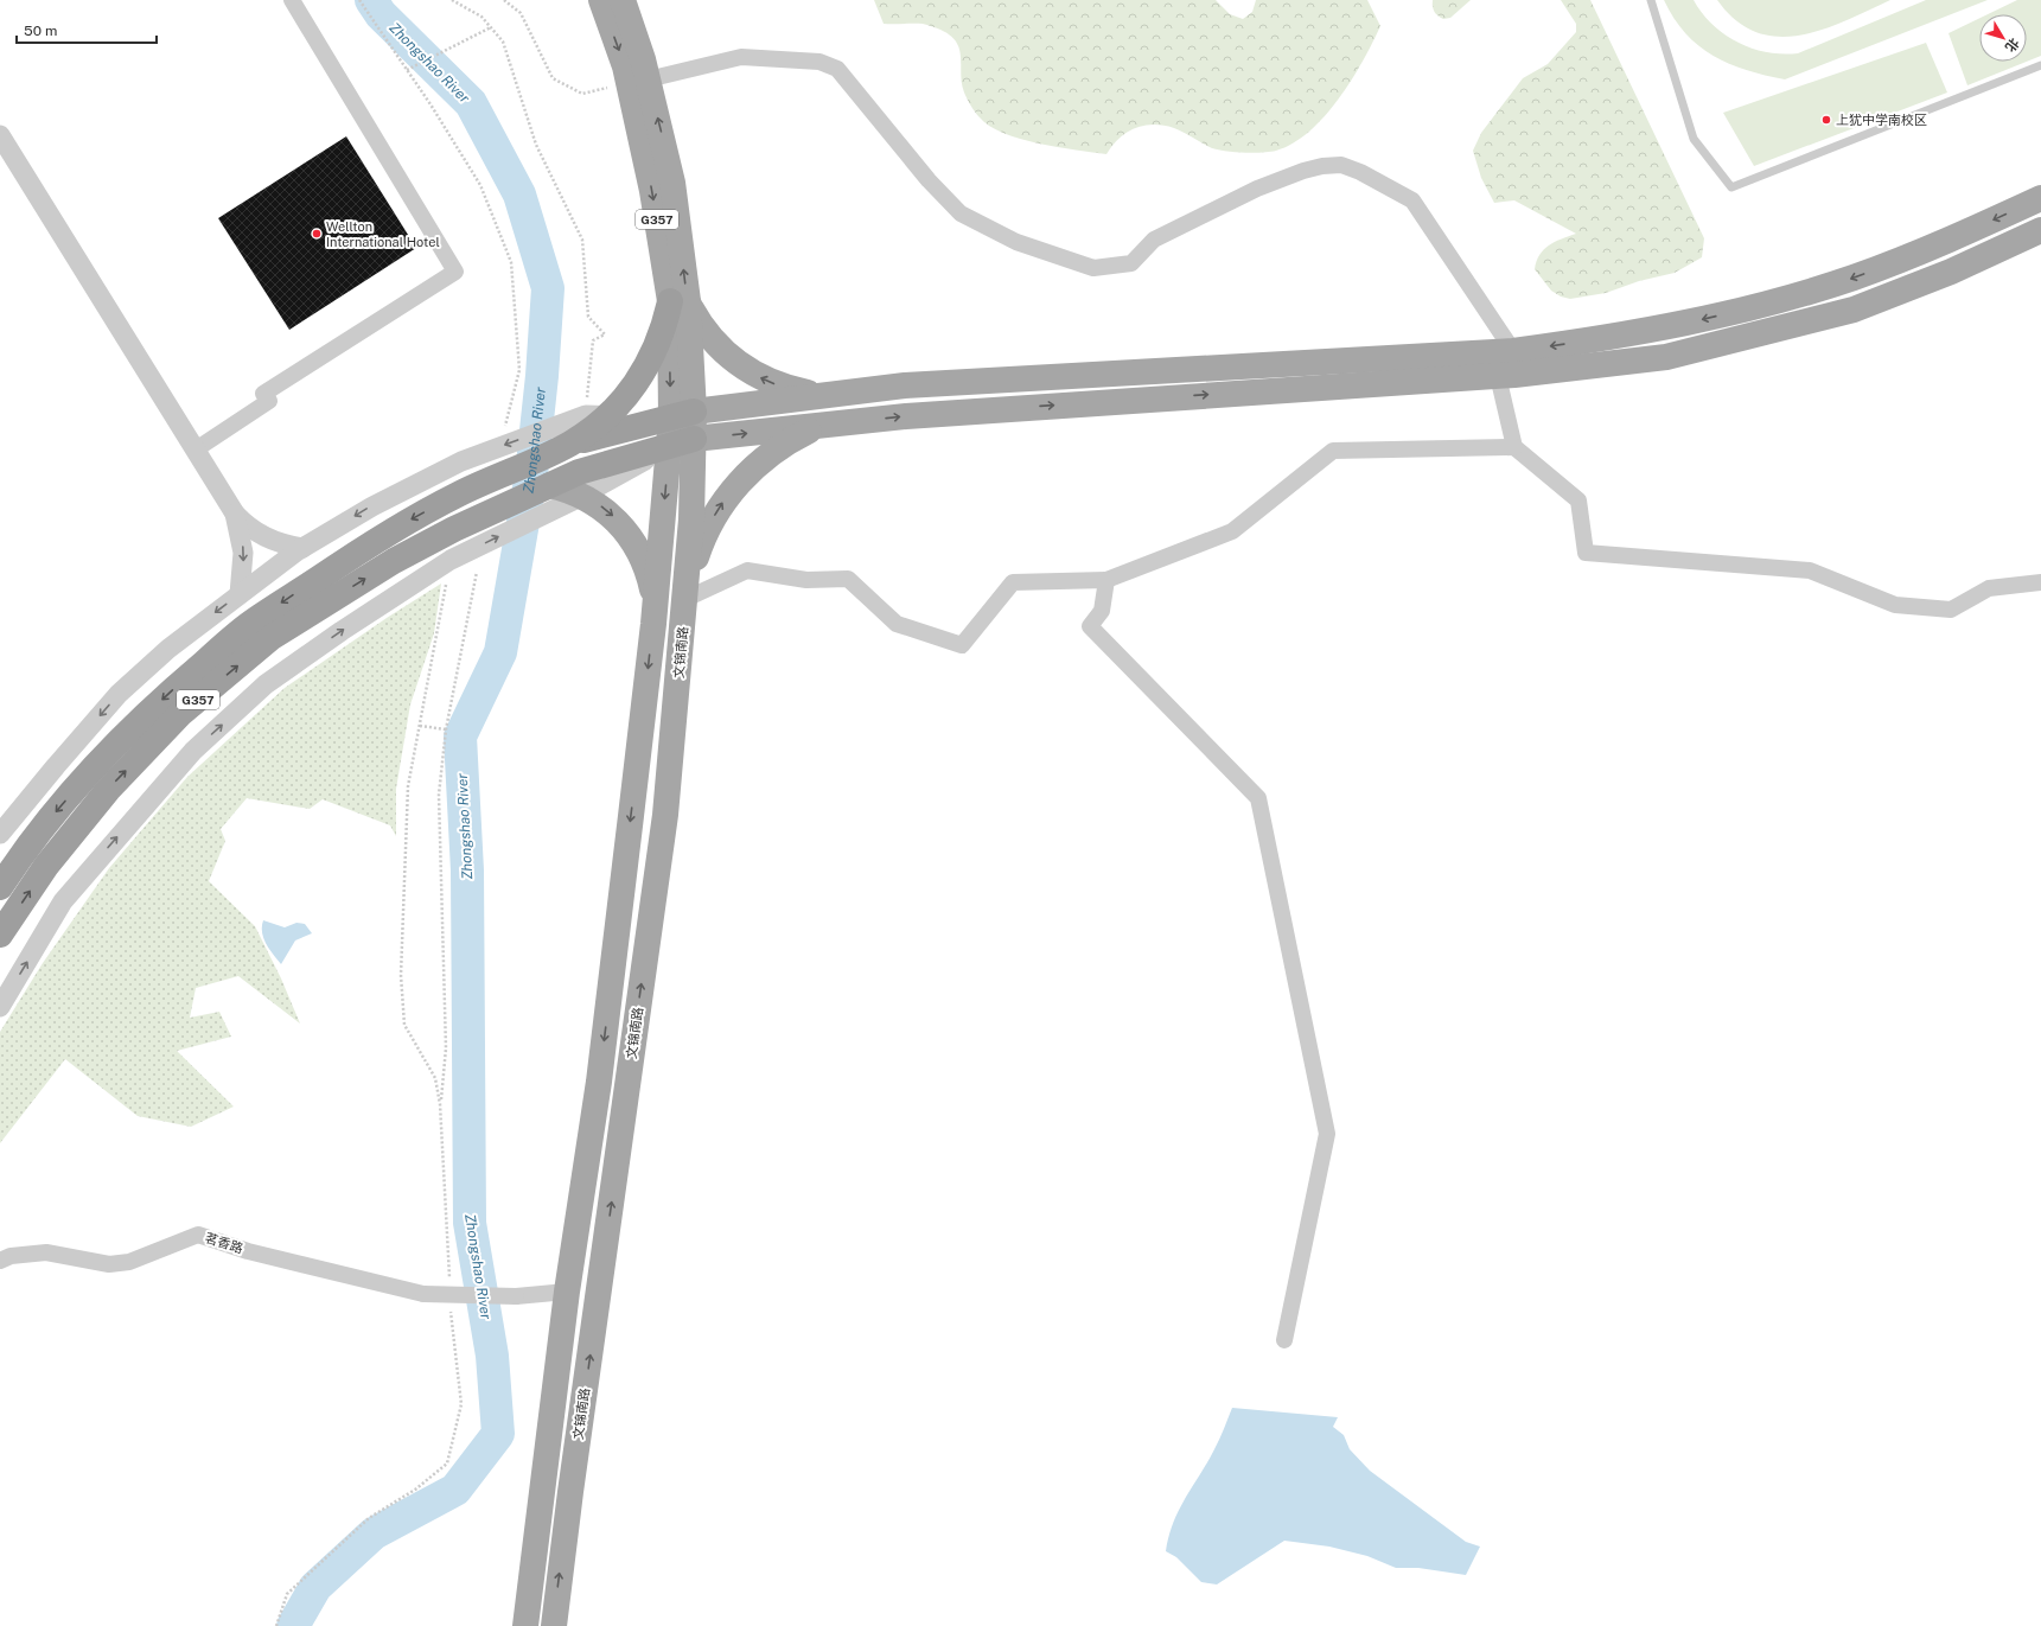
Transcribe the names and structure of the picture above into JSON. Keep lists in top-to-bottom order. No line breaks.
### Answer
{"streets":{"highway":["G357"],"main road":["文锦南路"],"street":["茗香路"]},"crossings":[["G357","文锦南路"]],"water":["Zhongshao River"],"places":["上犹中学南校区","Wellton International Hotel"],"scale_bar":"50 m","north":"bottom right"}
